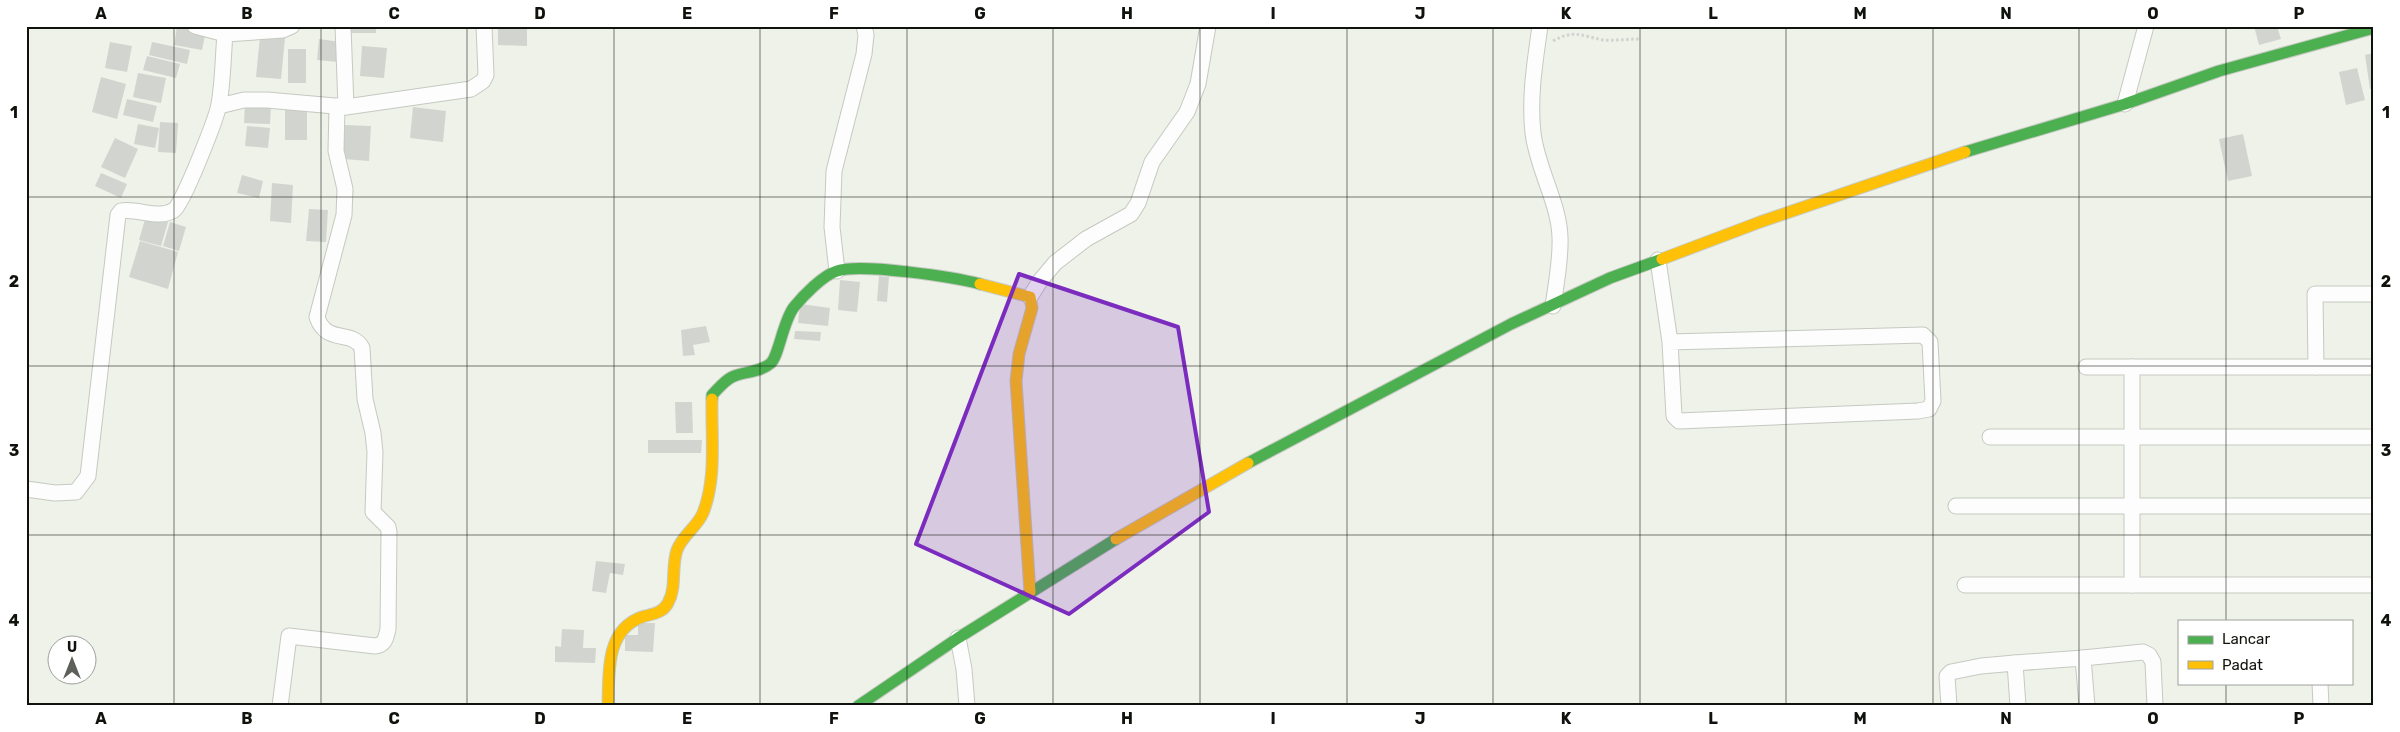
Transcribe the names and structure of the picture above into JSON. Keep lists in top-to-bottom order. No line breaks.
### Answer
{"legend":["Lancar","Padat"],"north":"top","grid":{"columns":["A","B","C","D","E","F","G","H","I","J","K","L","M","N","O","P"],"rows":["1","2","3","4"]}}
